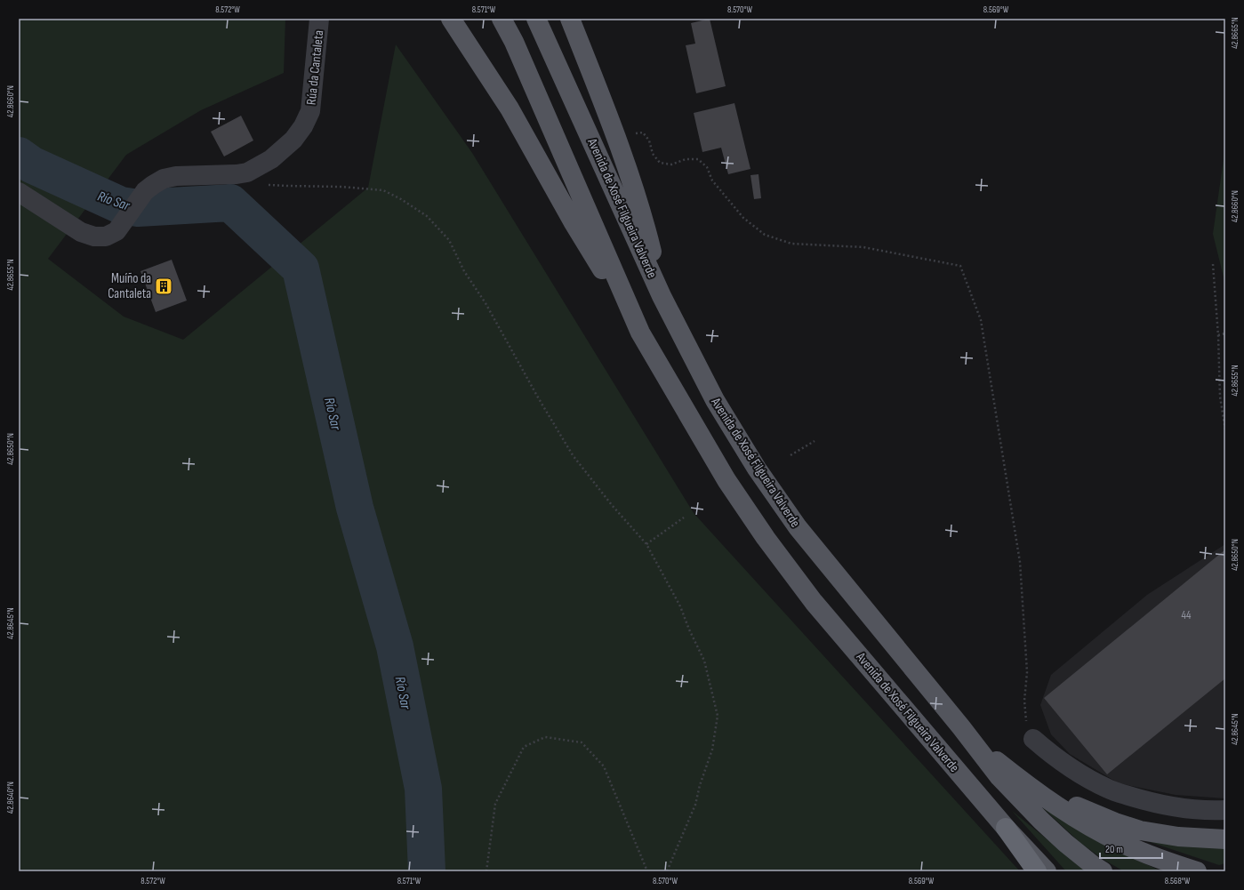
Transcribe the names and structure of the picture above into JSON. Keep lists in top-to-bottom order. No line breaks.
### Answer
{"streets":{"main road":["Avenida de Xosé Filgueira Valverde"],"street":["Rúa da Cantaleta"]},"water":["Río Sar"],"places":{"building":["Muíño da Cantaleta"]},"house_numbers":["44"],"scale_bar":"20 m","coordinates":["8.572°W","8.571°W","8.570°W","8.569°W","42.8665°N","42.8660°N","42.8655°N","42.8650°N","42.8645°N","42.8640°N","8.568°W"]}
